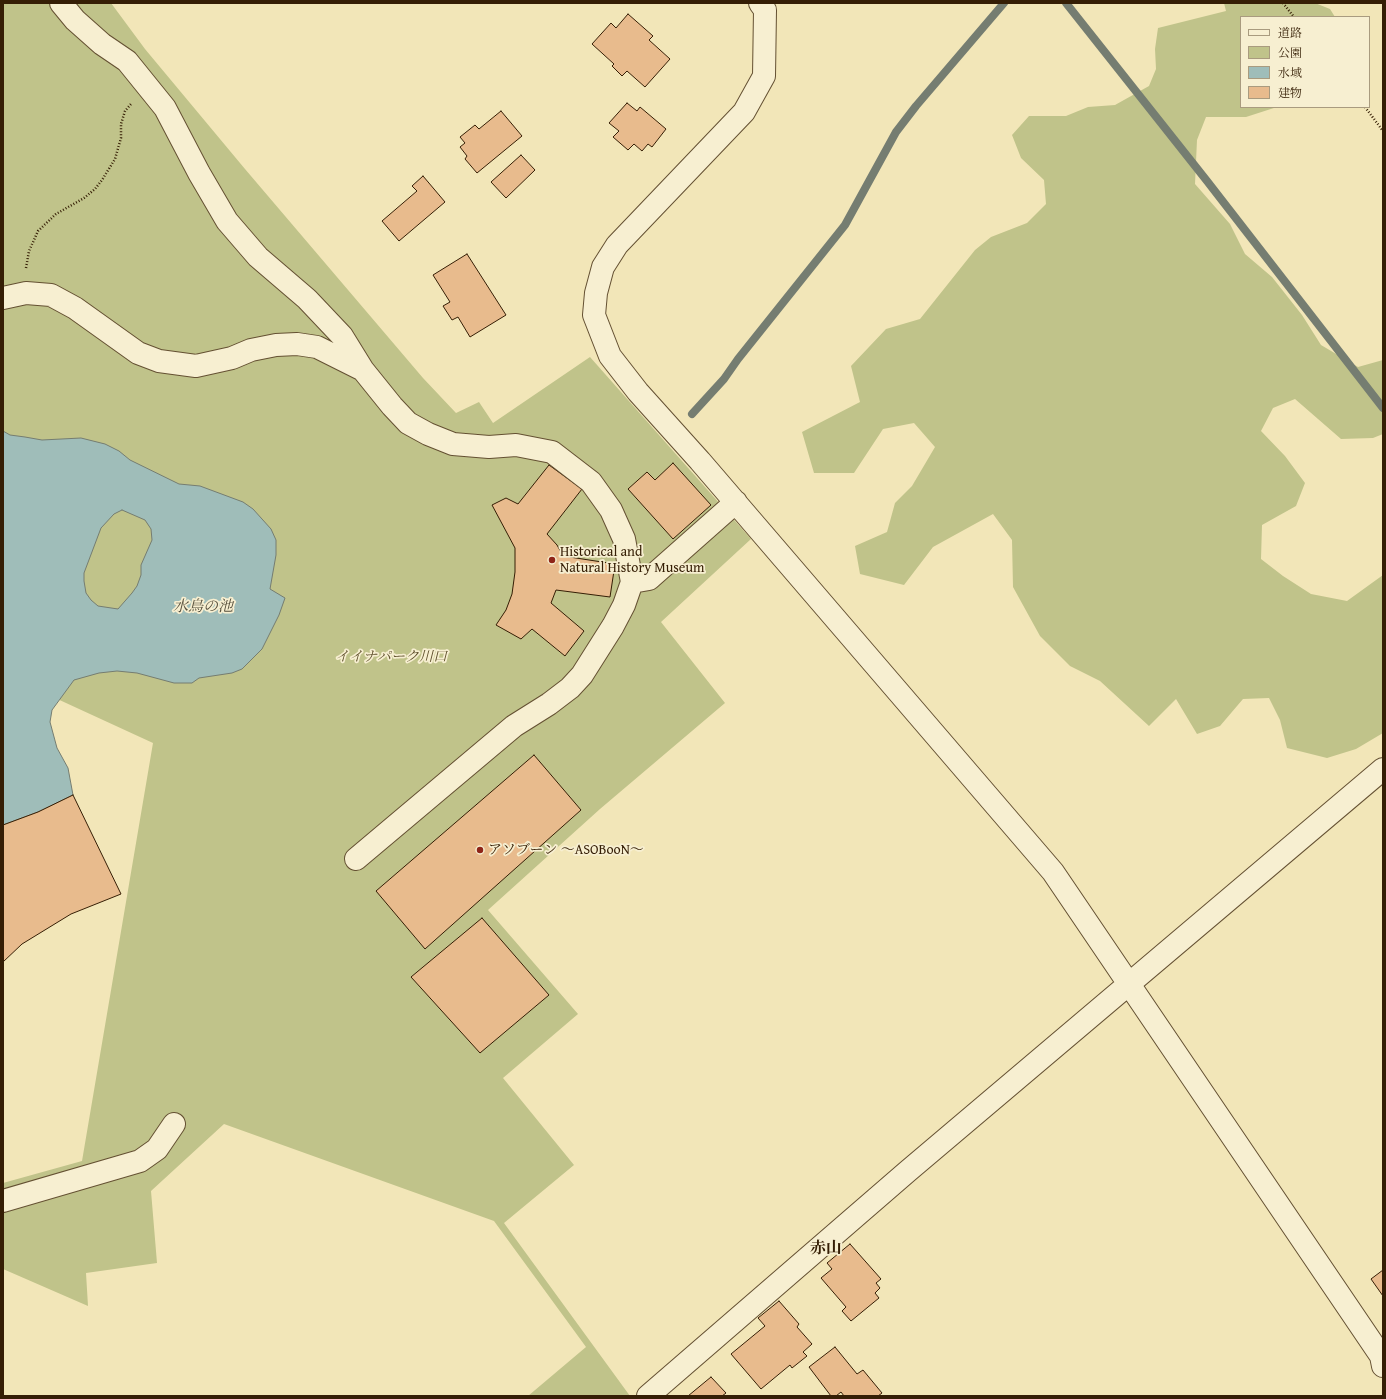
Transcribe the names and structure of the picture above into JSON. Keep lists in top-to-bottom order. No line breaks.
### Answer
{"districts":["赤山"],"water":["水鳥の池"],"parks":["イイナパーク川口"],"places":["Historical and Natural History Museum","アソブーン ～ASOBooN～"],"legend":["道路","公園","水域","建物"]}
